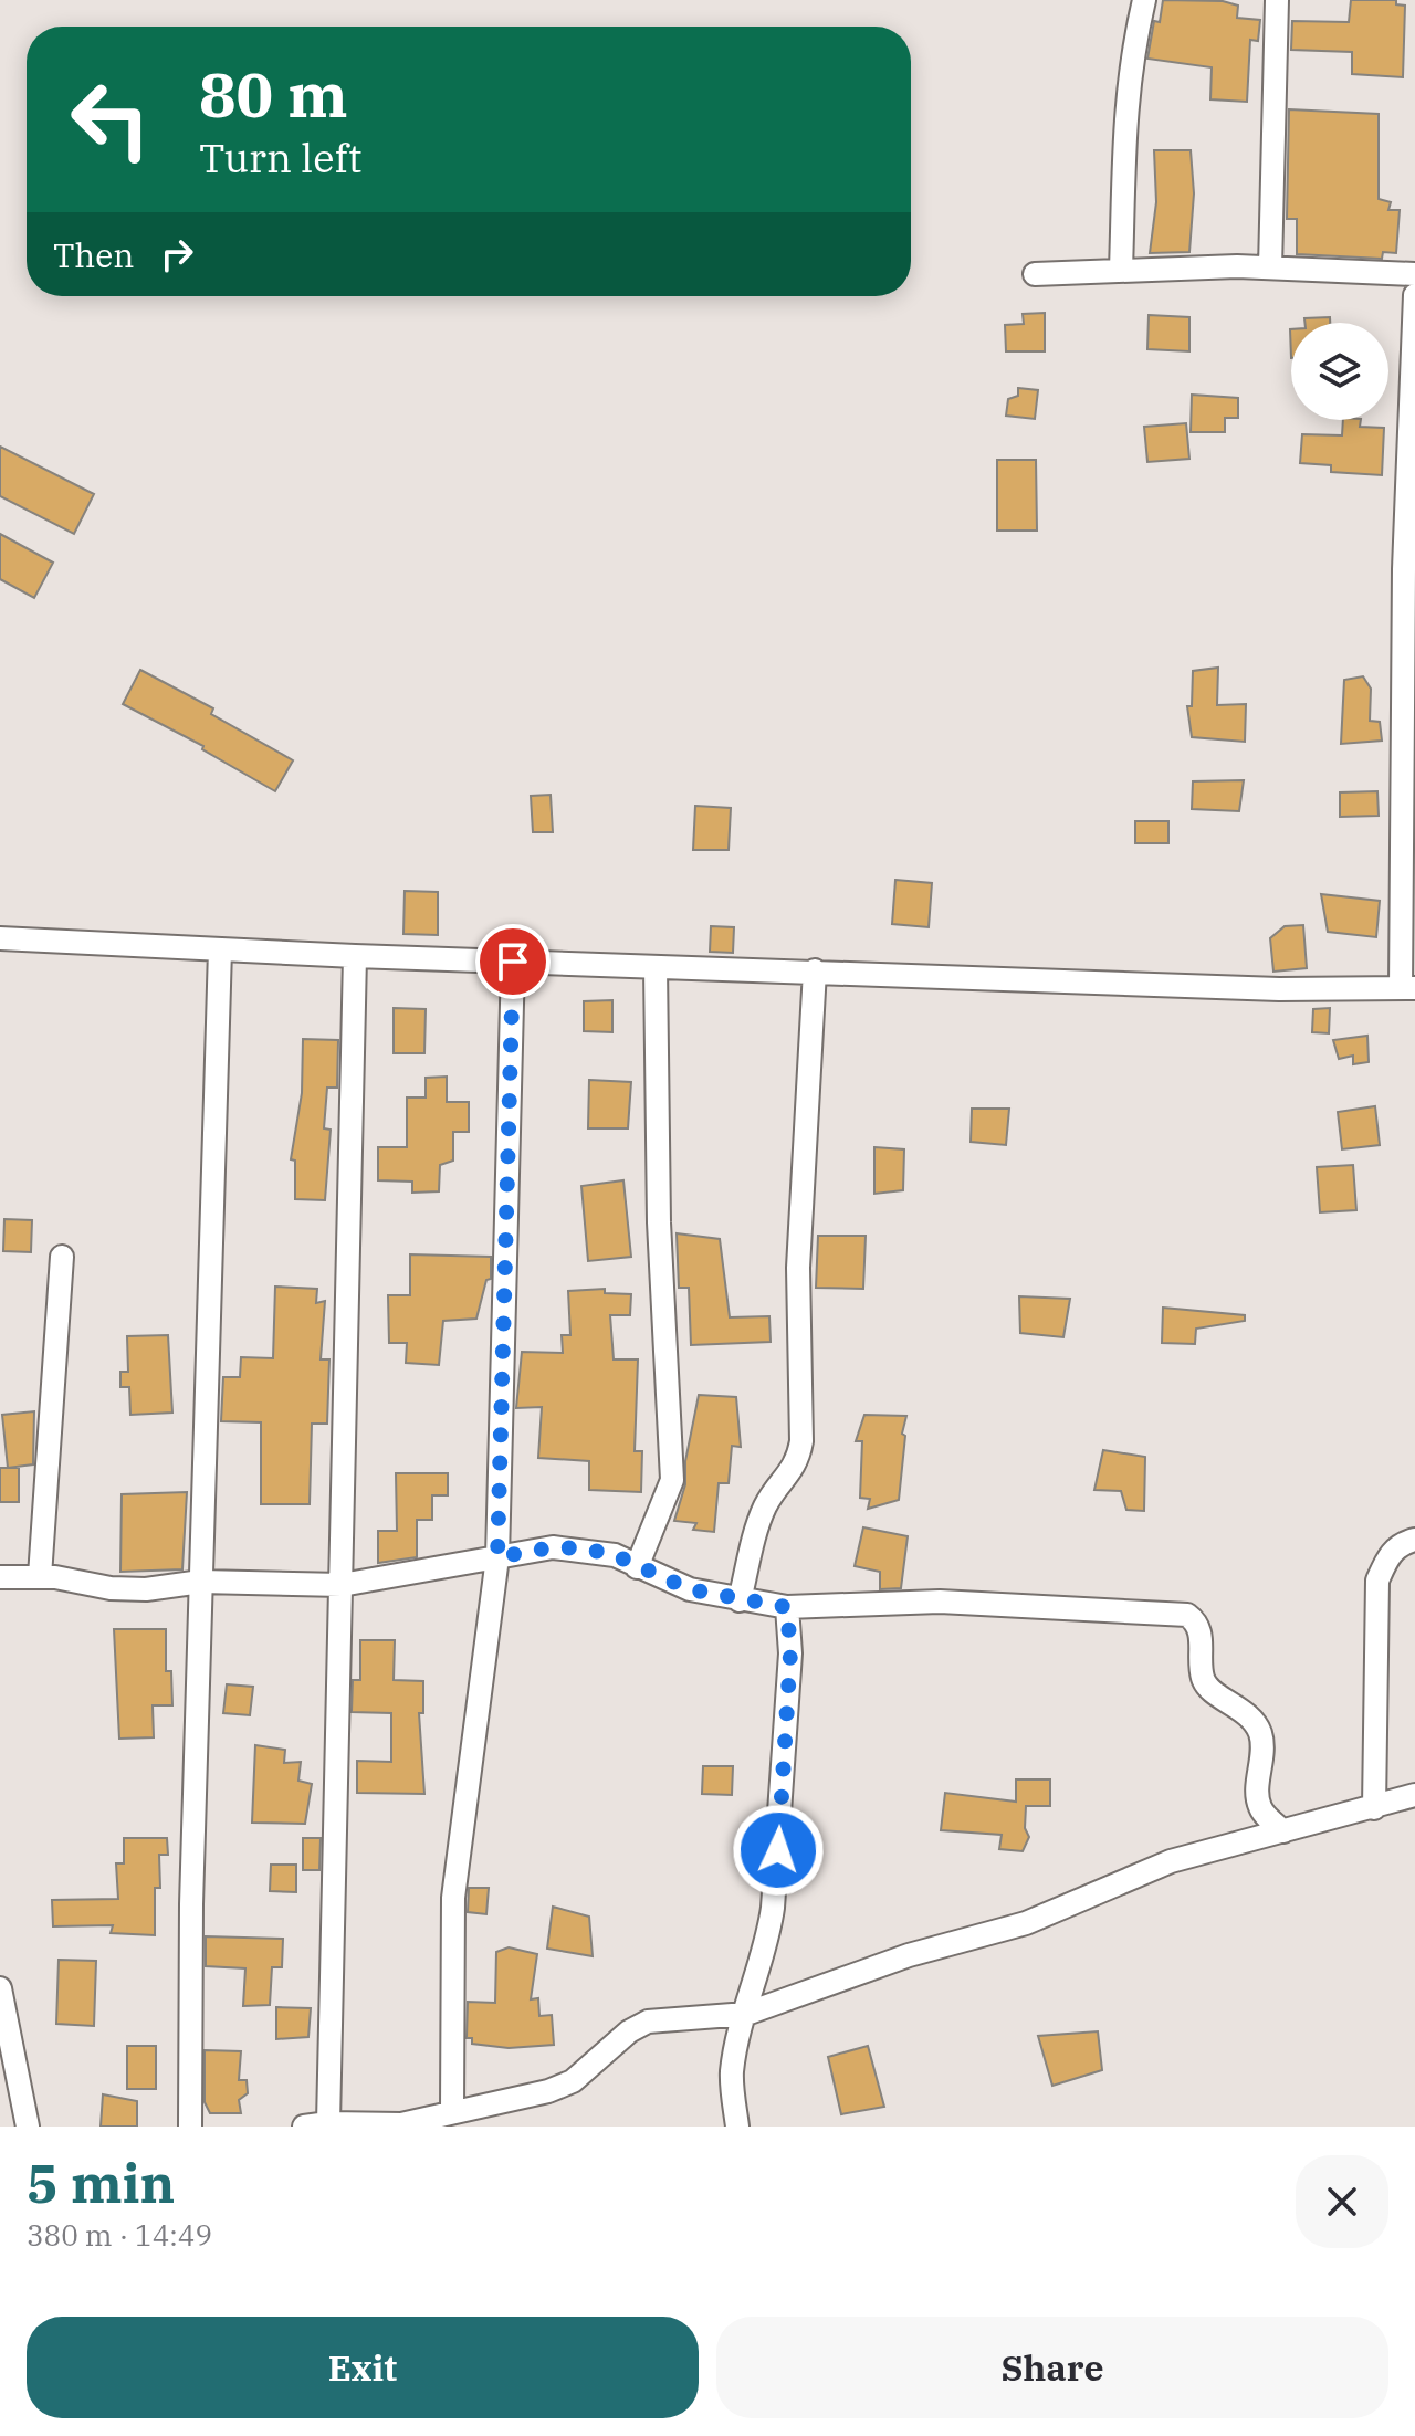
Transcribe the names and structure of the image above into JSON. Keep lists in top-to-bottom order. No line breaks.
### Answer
{"page":{"turn":["80 m","Turn left"],"then":"Then","heading":["5 min","380 m · 14:49"],"buttons":["Exit","Share"]}}
